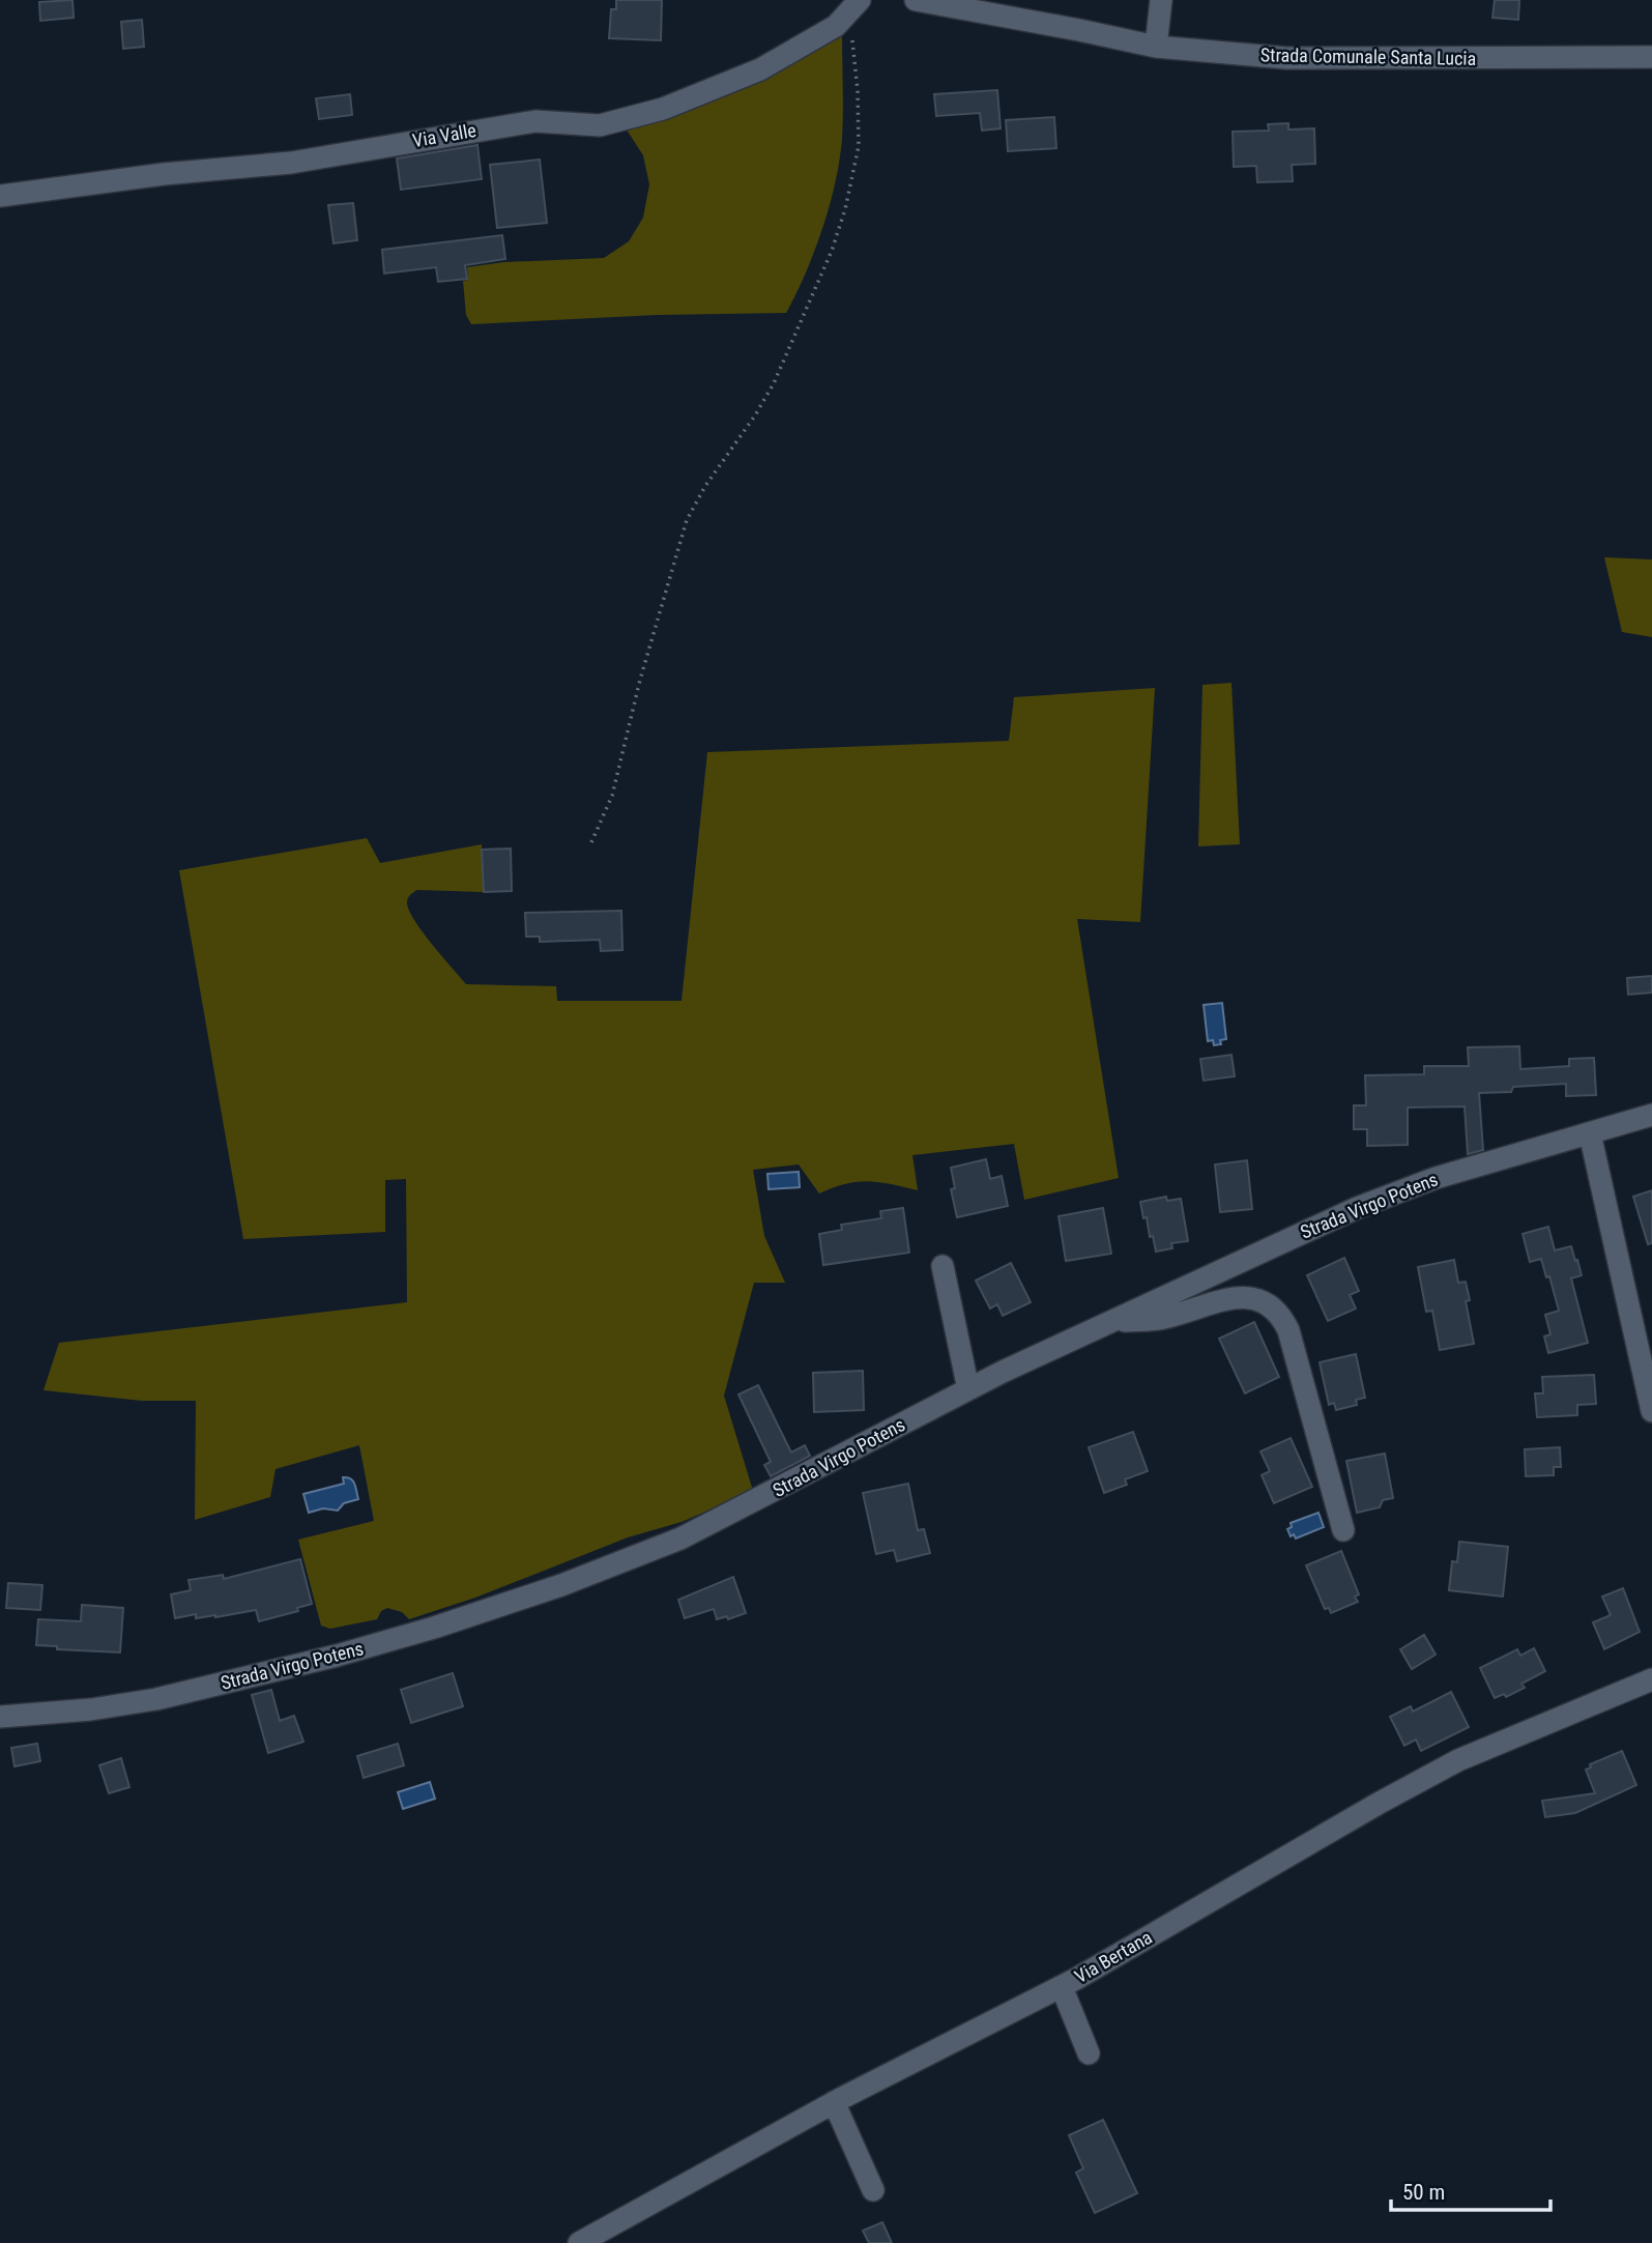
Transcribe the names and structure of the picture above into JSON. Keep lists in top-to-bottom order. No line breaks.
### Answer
{"streets":{"street":["Strada Comunale Santa Lucia","Via Valle","Strada Virgo Potens","Via Bertana"]},"scale_bar":"50 m"}
